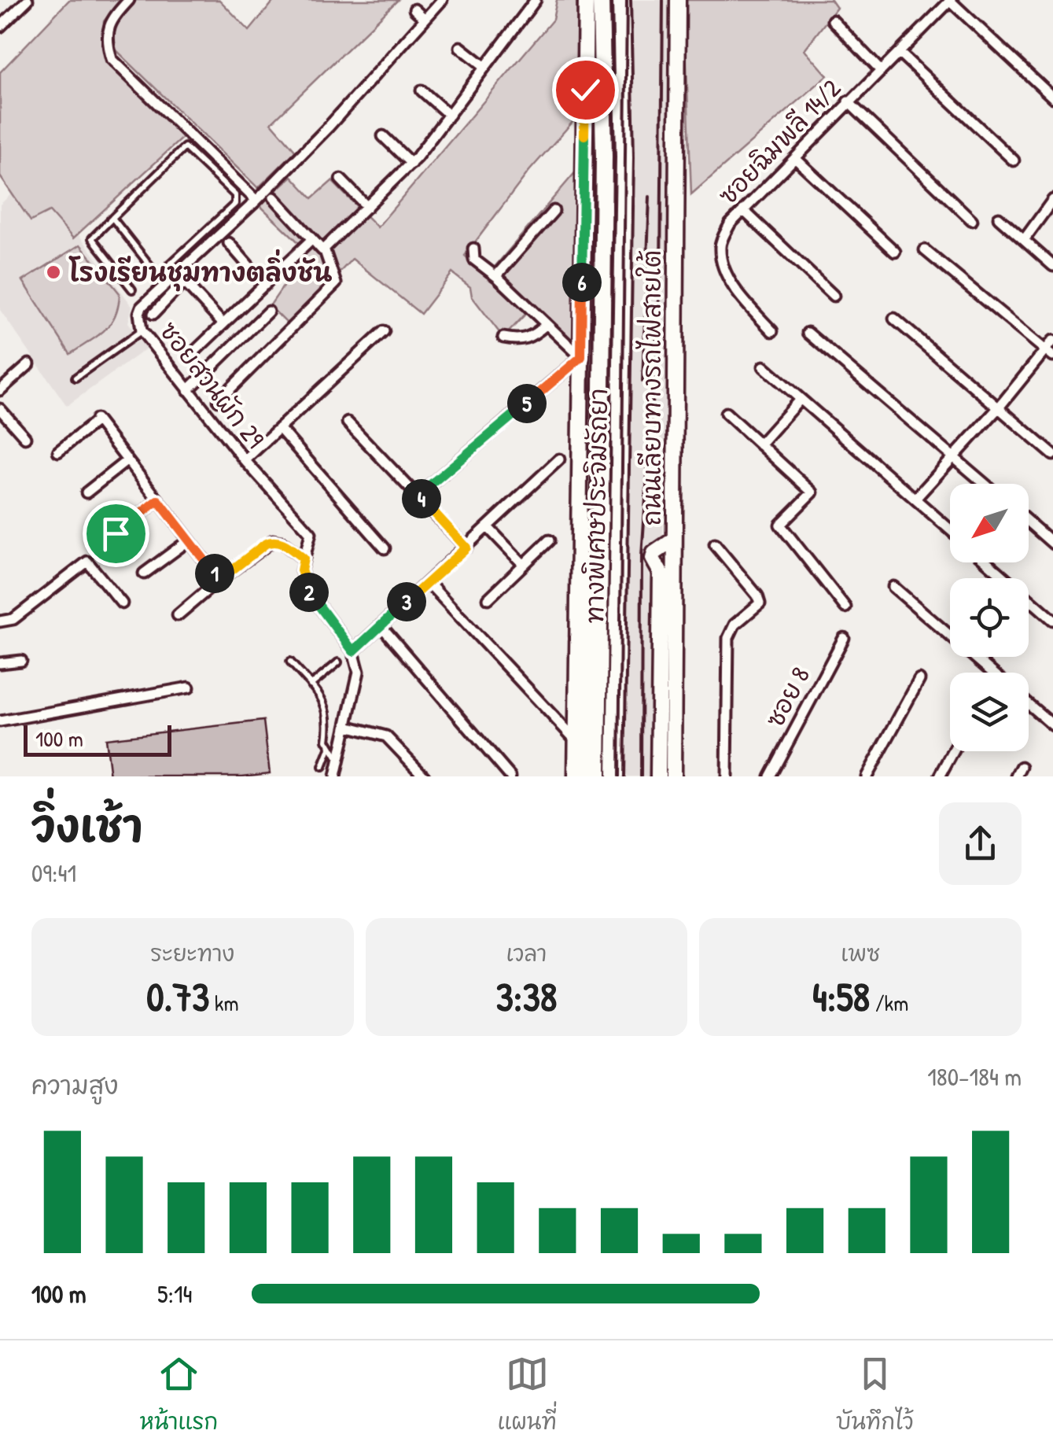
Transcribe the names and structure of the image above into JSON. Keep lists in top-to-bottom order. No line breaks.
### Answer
{"streets":{"highway":["ทางพิเศษประจิมรัถยา"],"main road":["ถนนเลียบทางรถไฟสายใต้"],"street":["ซอยฉิมพลี 14/2","ซอยสวนผัก 29","ซอย 8"]},"places":["โรงเรียนชุมทางตลิ่งชัน"],"scale_bar":"100 m","north":"bottom left","page":{"pins":["6","5","4","1","2","3"],"scale":"100 m","heading":["วิ่งเช้า","09:41"],"stats":[["ระยะทาง","0.73 km"],["เวลา","3:38"],["เพซ","4:58 /km"]],"chart":["ความสูง","180–184 m"],"list":[{"name":"100 m","note":"5:14"}],"tabs":["หน้าแรก","แผนที่","บันทึกไว้"]}}
